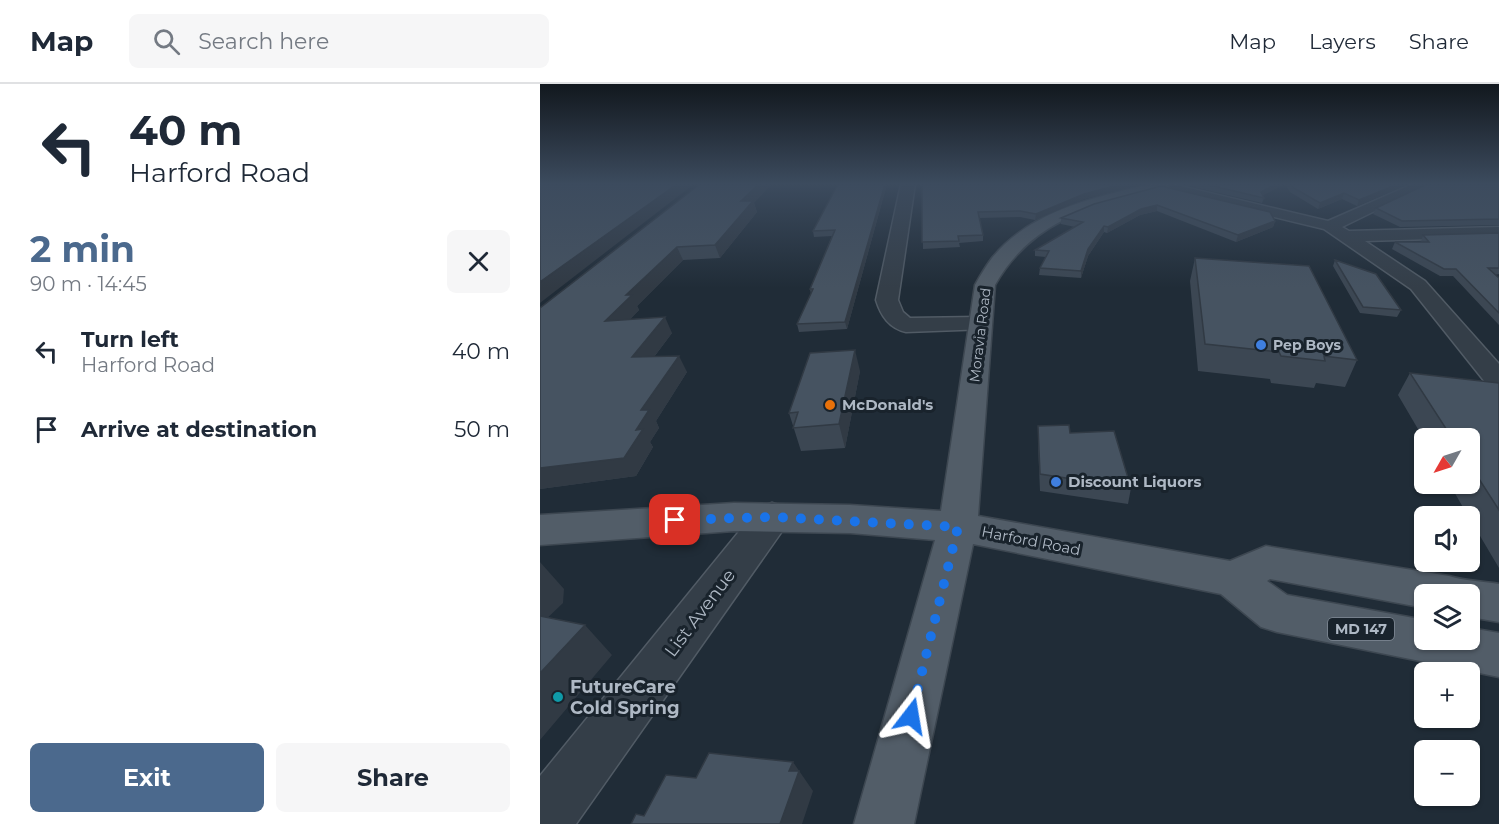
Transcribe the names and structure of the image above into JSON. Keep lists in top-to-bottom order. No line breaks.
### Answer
{"streets":{"main road":["Moravia Road","Harford Road","MD 147"],"street":["List Avenue"]},"crossings":[["Moravia Road","Harford Road"],["Harford Road","List Avenue"]],"places":["Pep Boys","McDonald's","Discount Liquors","FutureCare Cold Spring"],"north":"bottom left","page":{"header":"Map","search":"Search here","nav":["Map","Layers","Share"],"turn":["40 m","Harford Road"],"heading":["2 min","90 m · 14:45"],"list":[{"name":"Turn left","note":"Harford Road","value":"40 m"},{"name":"Arrive at destination","value":"50 m"}],"map_buttons":["+","−"],"buttons":["Exit","Share"]}}
